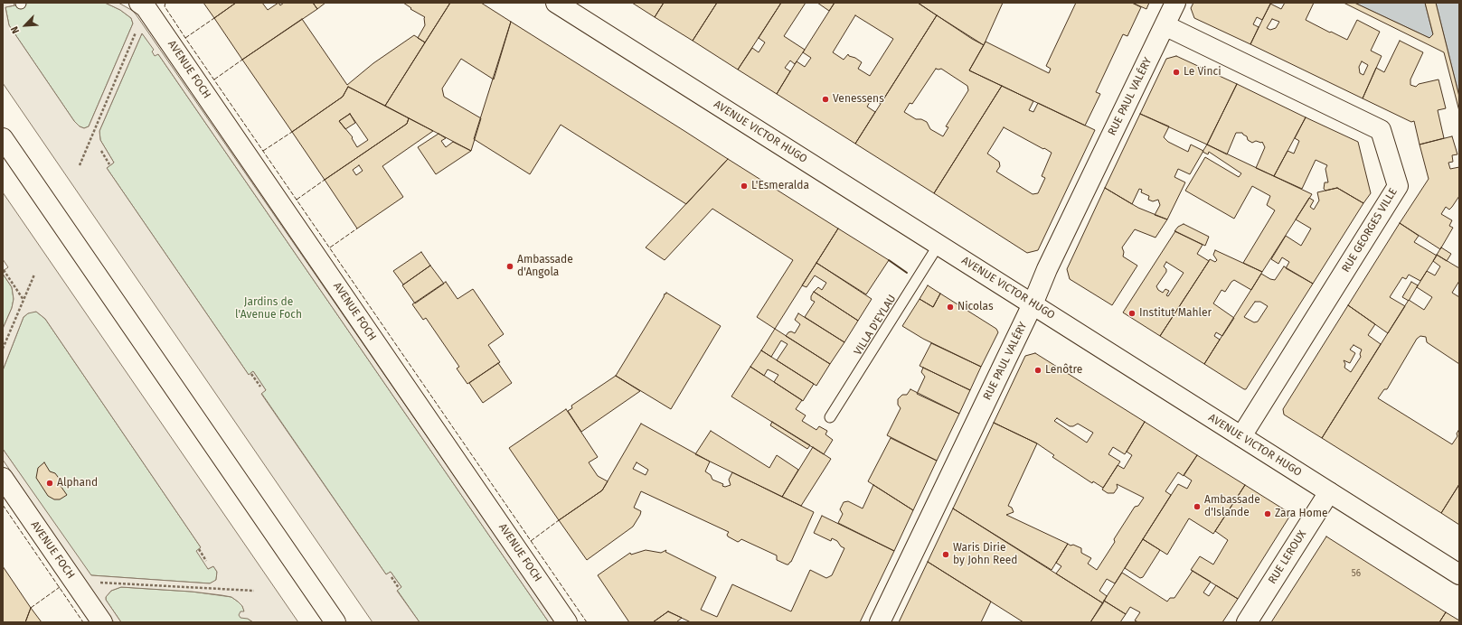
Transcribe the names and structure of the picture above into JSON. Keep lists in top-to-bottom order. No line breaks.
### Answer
{"streets":{"street":["AVENUE FOCH","RUE PAUL VALÉRY","AVENUE VICTOR HUGO","RUE GEORGES VILLE","RUE LEROUX"],"lane":["VILLA D'EYLAU"]},"crossings":[["RUE PAUL VALÉRY","AVENUE VICTOR HUGO"],["RUE PAUL VALÉRY","RUE GEORGES VILLE"],["AVENUE VICTOR HUGO","RUE GEORGES VILLE"],["AVENUE VICTOR HUGO","VILLA D'EYLAU"],["AVENUE VICTOR HUGO","RUE LEROUX"]],"parks":["Jardins de l'Avenue Foch"],"places":["Le Vinci","Venessens","L'Esmeralda","Ambassade d'Angola","Nicolas","Institut Mahler","Lenôtre","Alphand","Ambassade d'Islande","Zara Home","Waris Dirie by John Reed"],"house_numbers":["56"],"north":"bottom left"}
